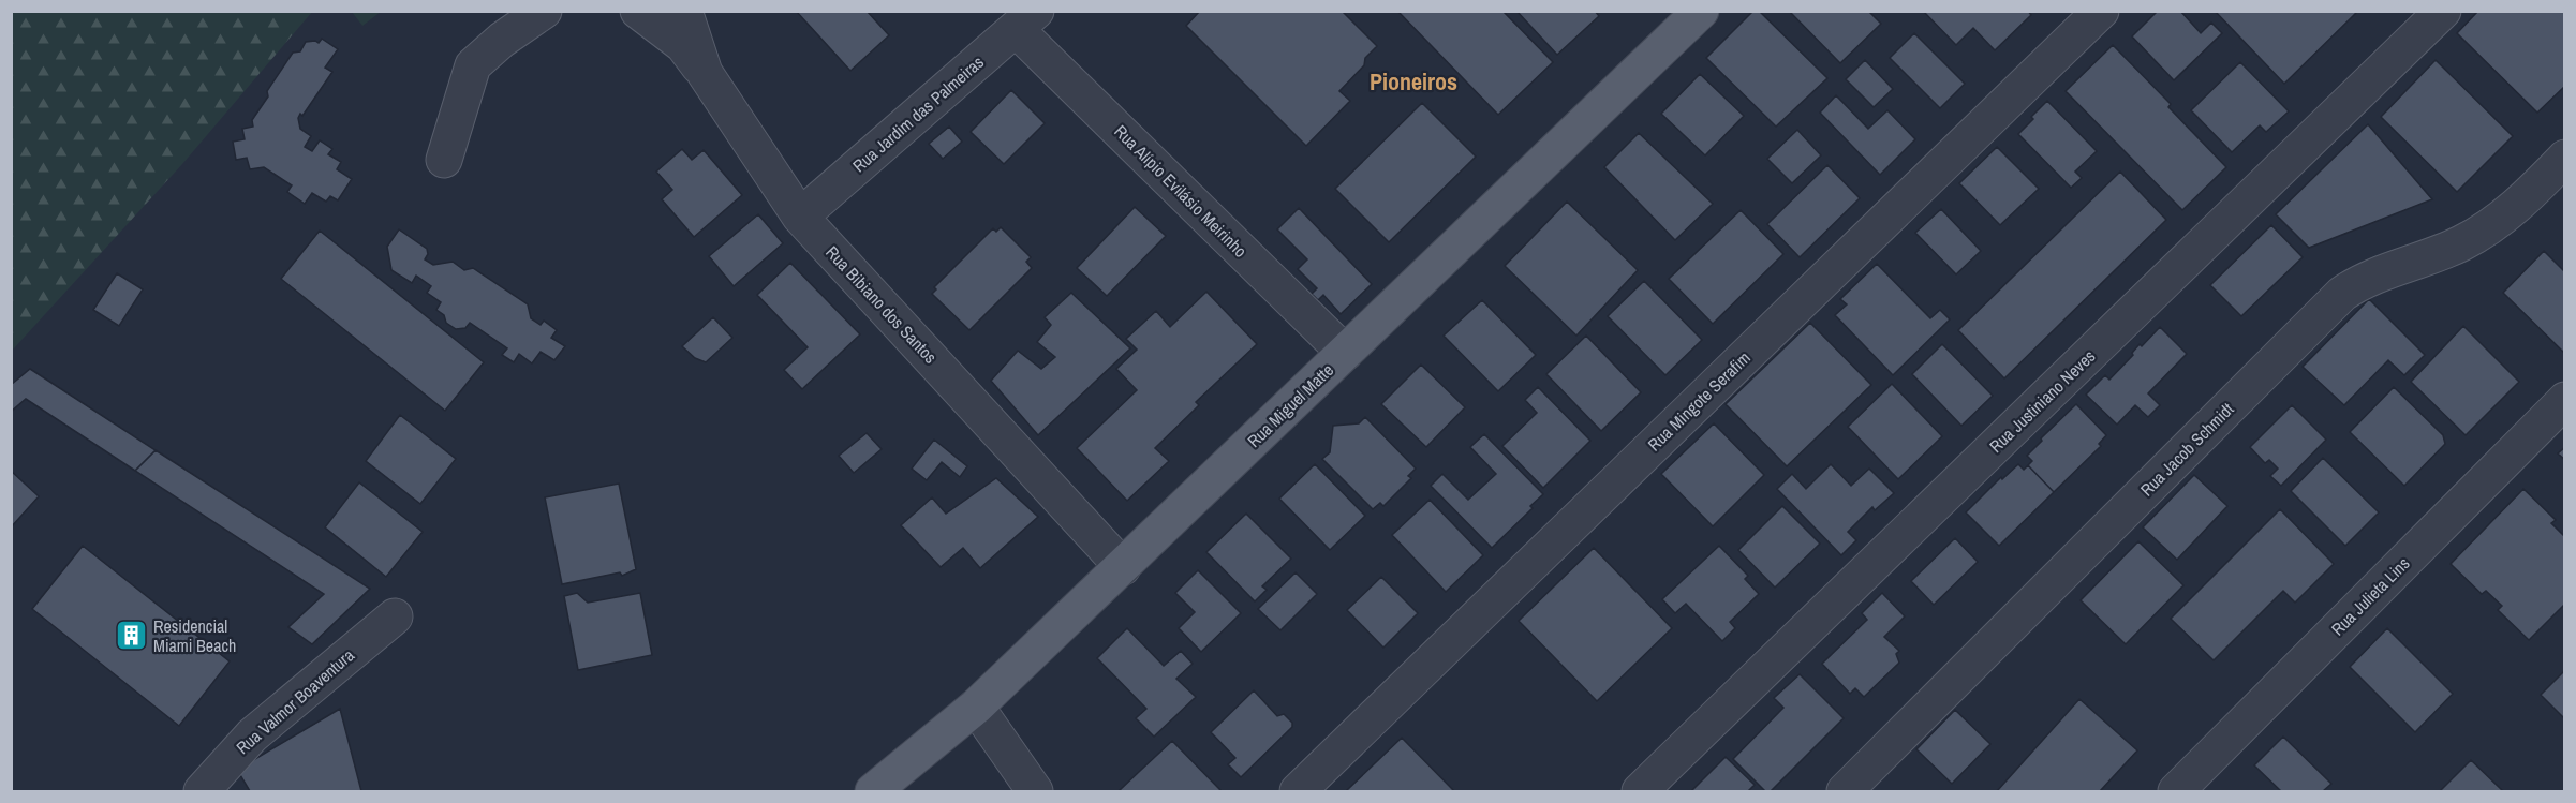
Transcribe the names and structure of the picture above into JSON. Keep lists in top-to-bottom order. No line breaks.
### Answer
{"streets":{"main road":["Rua Miguel Matte"],"street":["Rua Jardim das Palmeiras","Rua Alípio Evilásio Meirinho","Rua Bibiano dos Santos","Rua Mingote Serafim","Rua Justiniano Neves","Rua Jacob Schmidt","Rua Julieta Lins","Rua Valmor Boaventura"]},"crossings":[["Rua Jardim das Palmeiras","Rua Alípio Evilásio Meirinho"],["Rua Jardim das Palmeiras","Rua Bibiano dos Santos"],["Rua Alípio Evilásio Meirinho","Rua Miguel Matte"],["Rua Bibiano dos Santos","Rua Miguel Matte"]],"districts":["Pioneiros"],"places":{"building":["Residencial Miami Beach"]}}
